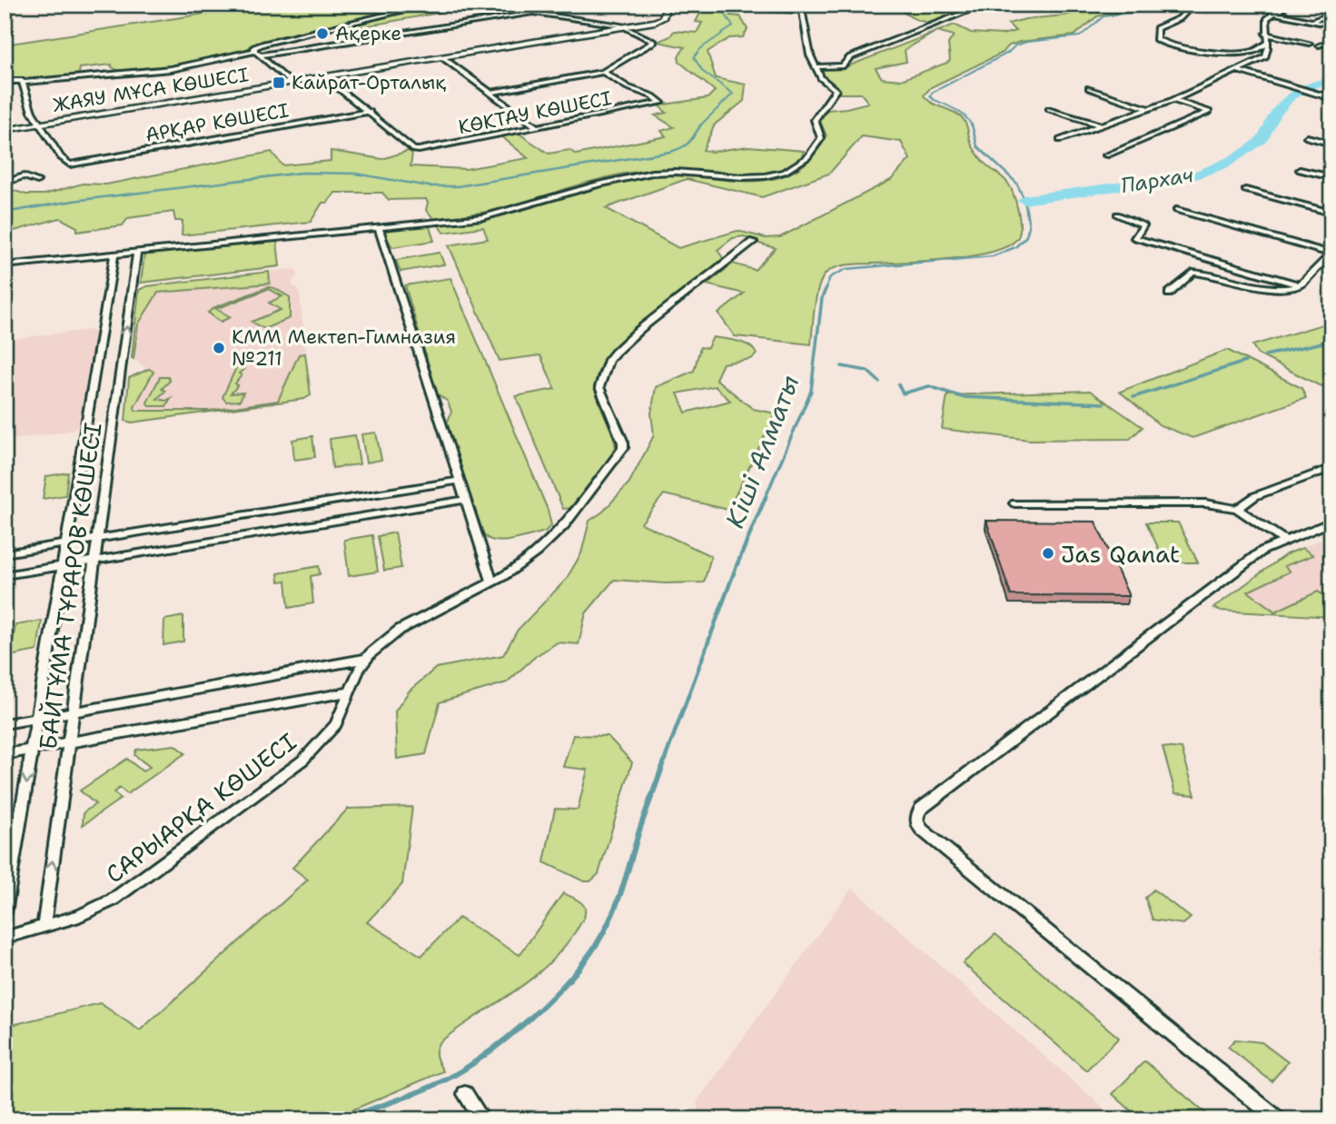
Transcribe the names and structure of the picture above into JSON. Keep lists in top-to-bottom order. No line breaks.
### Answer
{"streets":{"street":["ЖАЯУ МҰСА КӨШЕСІ","КӨКТАУ КӨШЕСІ","АРҚАР КӨШЕСІ","БАЙТҰМА ТҰРАРОВ КӨШЕСІ","САРЫАРҚА КӨШЕСІ"]},"crossings":[["ЖАЯУ МҰСА КӨШЕСІ","АРҚАР КӨШЕСІ"],["КӨКТАУ КӨШЕСІ","АРҚАР КӨШЕСІ"],["БАЙТҰМА ТҰРАРОВ КӨШЕСІ","САРЫАРҚА КӨШЕСІ"]],"water":["Пархач","Кіші Алматы"],"places":{"other":["Ақерке","КММ Мектеп-Гимназия №211","Jas Qanat"],"transit":["Кайрат-Орталық"]}}
